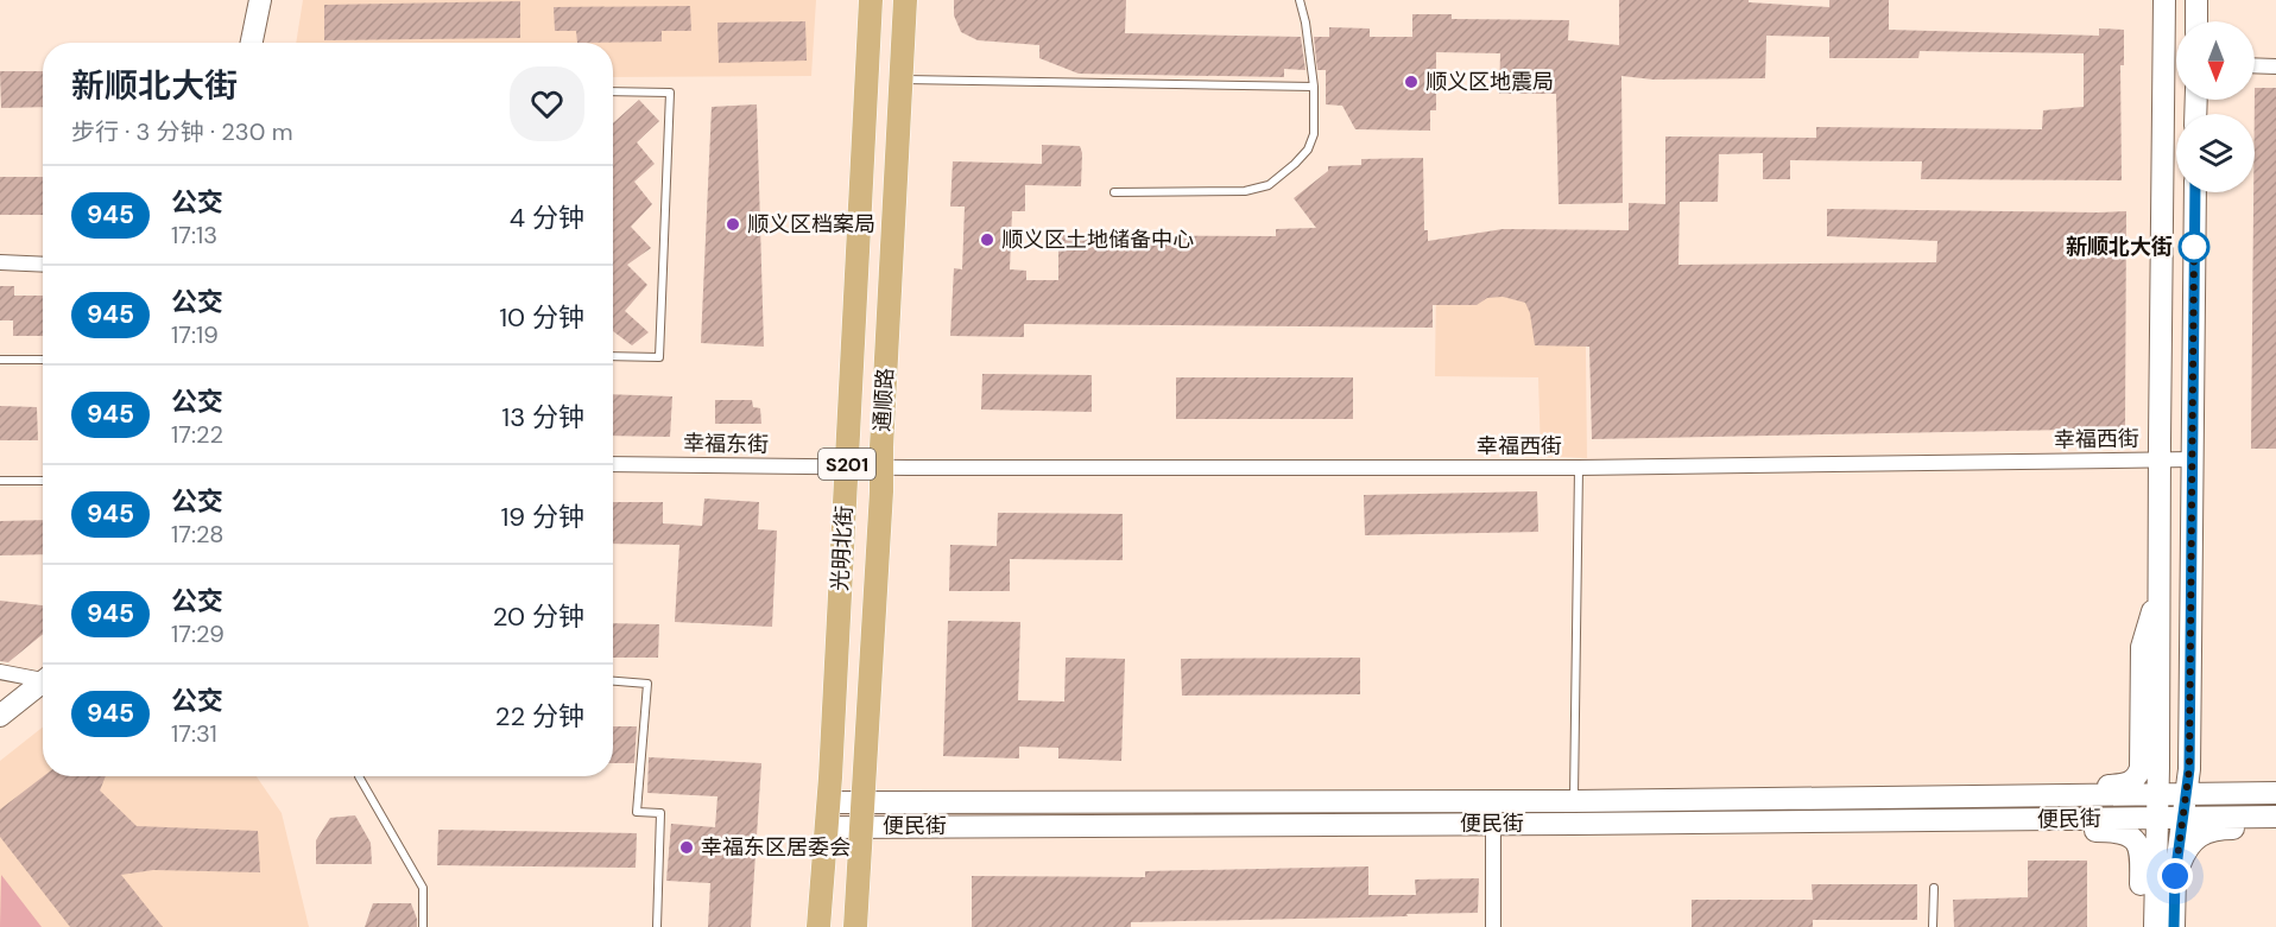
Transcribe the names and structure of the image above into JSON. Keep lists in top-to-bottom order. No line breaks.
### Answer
{"streets":{"main road":["通顺路","S201","光明北街"],"street":["幸福西街","幸福东街","便民街"]},"crossings":[["通顺路","幸福西街"],["通顺路","便民街"],["幸福西街","幸福东街"],["幸福西街","光明北街"],["幸福东街","光明北街"],["光明北街","便民街"]],"places":["顺义区地震局","顺义区档案局","顺义区土地储备中心","新顺北大街","幸福东区居委会"],"lines":["bus line 945"],"north":"bottom","page":{"heading":["新顺北大街","步行 · 3 分钟 · 230 m"],"list":[{"mark":"945","name":"公交","note":"17:13","value":"4 分钟"},{"mark":"945","name":"公交","note":"17:19","value":"10 分钟"},{"mark":"945","name":"公交","note":"17:22","value":"13 分钟"},{"mark":"945","name":"公交","note":"17:28","value":"19 分钟"},{"mark":"945","name":"公交","note":"17:29","value":"20 分钟"},{"mark":"945","name":"公交","note":"17:31","value":"22 分钟"}]}}
